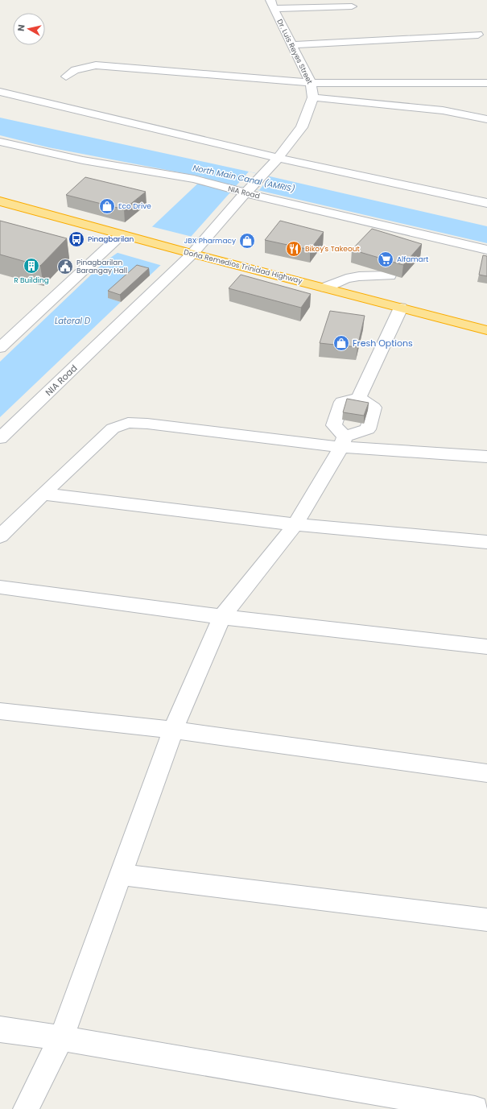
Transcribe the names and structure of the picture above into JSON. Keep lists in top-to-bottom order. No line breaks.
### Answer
{"streets":{"highway":["Doña Remedios Trinidad Highway"],"street":["Dr. Luis Reyes Street","NIA Road"]},"crossings":[["NIA Road","Doña Remedios Trinidad Highway"]],"water":["North Main Canal (AMRIS)","Lateral D"],"places":{"shop":["Eco Drive","JBX Pharmacy","Fresh Options"],"bus stop":["Pinagbarilan"],"restaurant":["Bikoy's Takeout"],"supermarket":["Alfamart"],"building":["R Building"],"public building":["Pinagbarilan Barangay Hall"]},"north":"left"}
